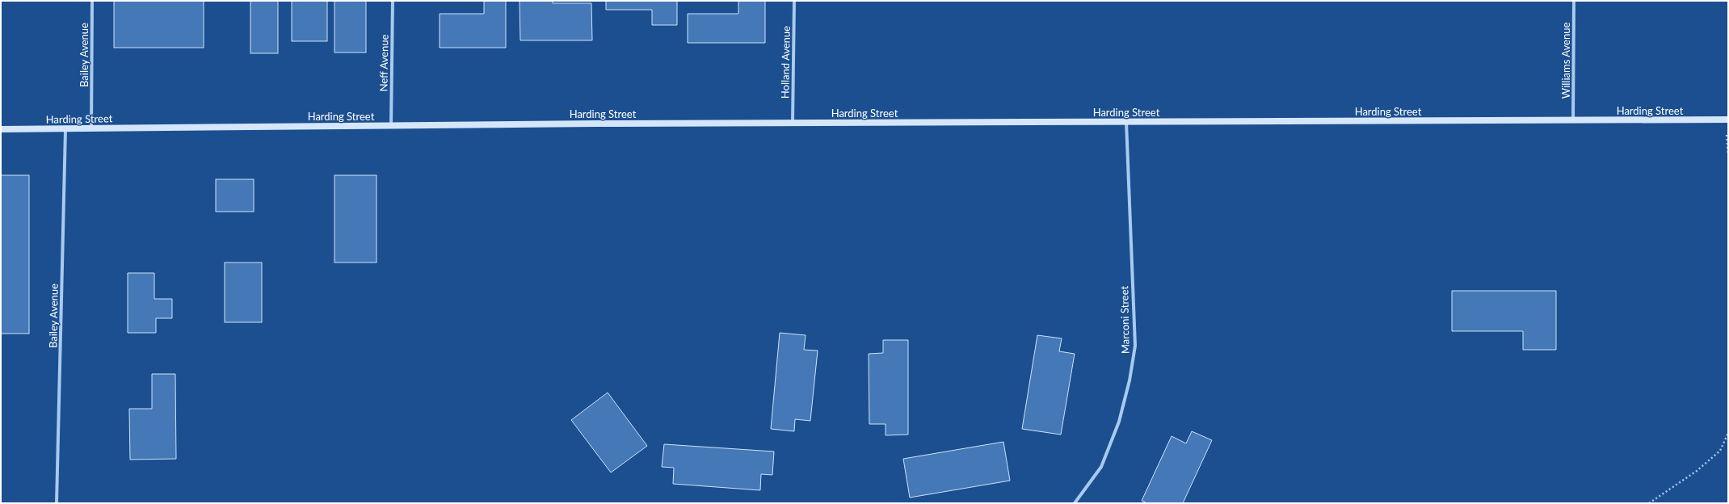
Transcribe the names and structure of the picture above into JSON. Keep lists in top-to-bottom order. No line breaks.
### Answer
{"streets":{"street":["Bailey Avenue","Williams Avenue","Holland Avenue","Neff Avenue","Harding Street","Marconi Street"]},"crossings":[["Bailey Avenue","Harding Street"],["Williams Avenue","Harding Street"],["Holland Avenue","Harding Street"],["Neff Avenue","Harding Street"],["Harding Street","Marconi Street"]]}
